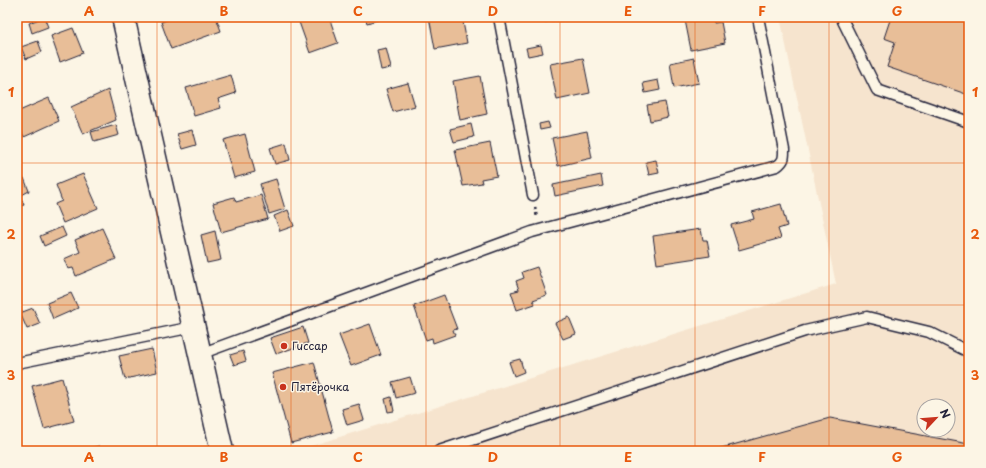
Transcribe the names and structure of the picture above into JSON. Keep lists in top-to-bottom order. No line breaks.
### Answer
{"places":["Гиссар","Пятёрочка"],"north":"top right","grid":{"columns":["A","B","C","D","E","F","G"],"rows":["1","2","3"]}}
